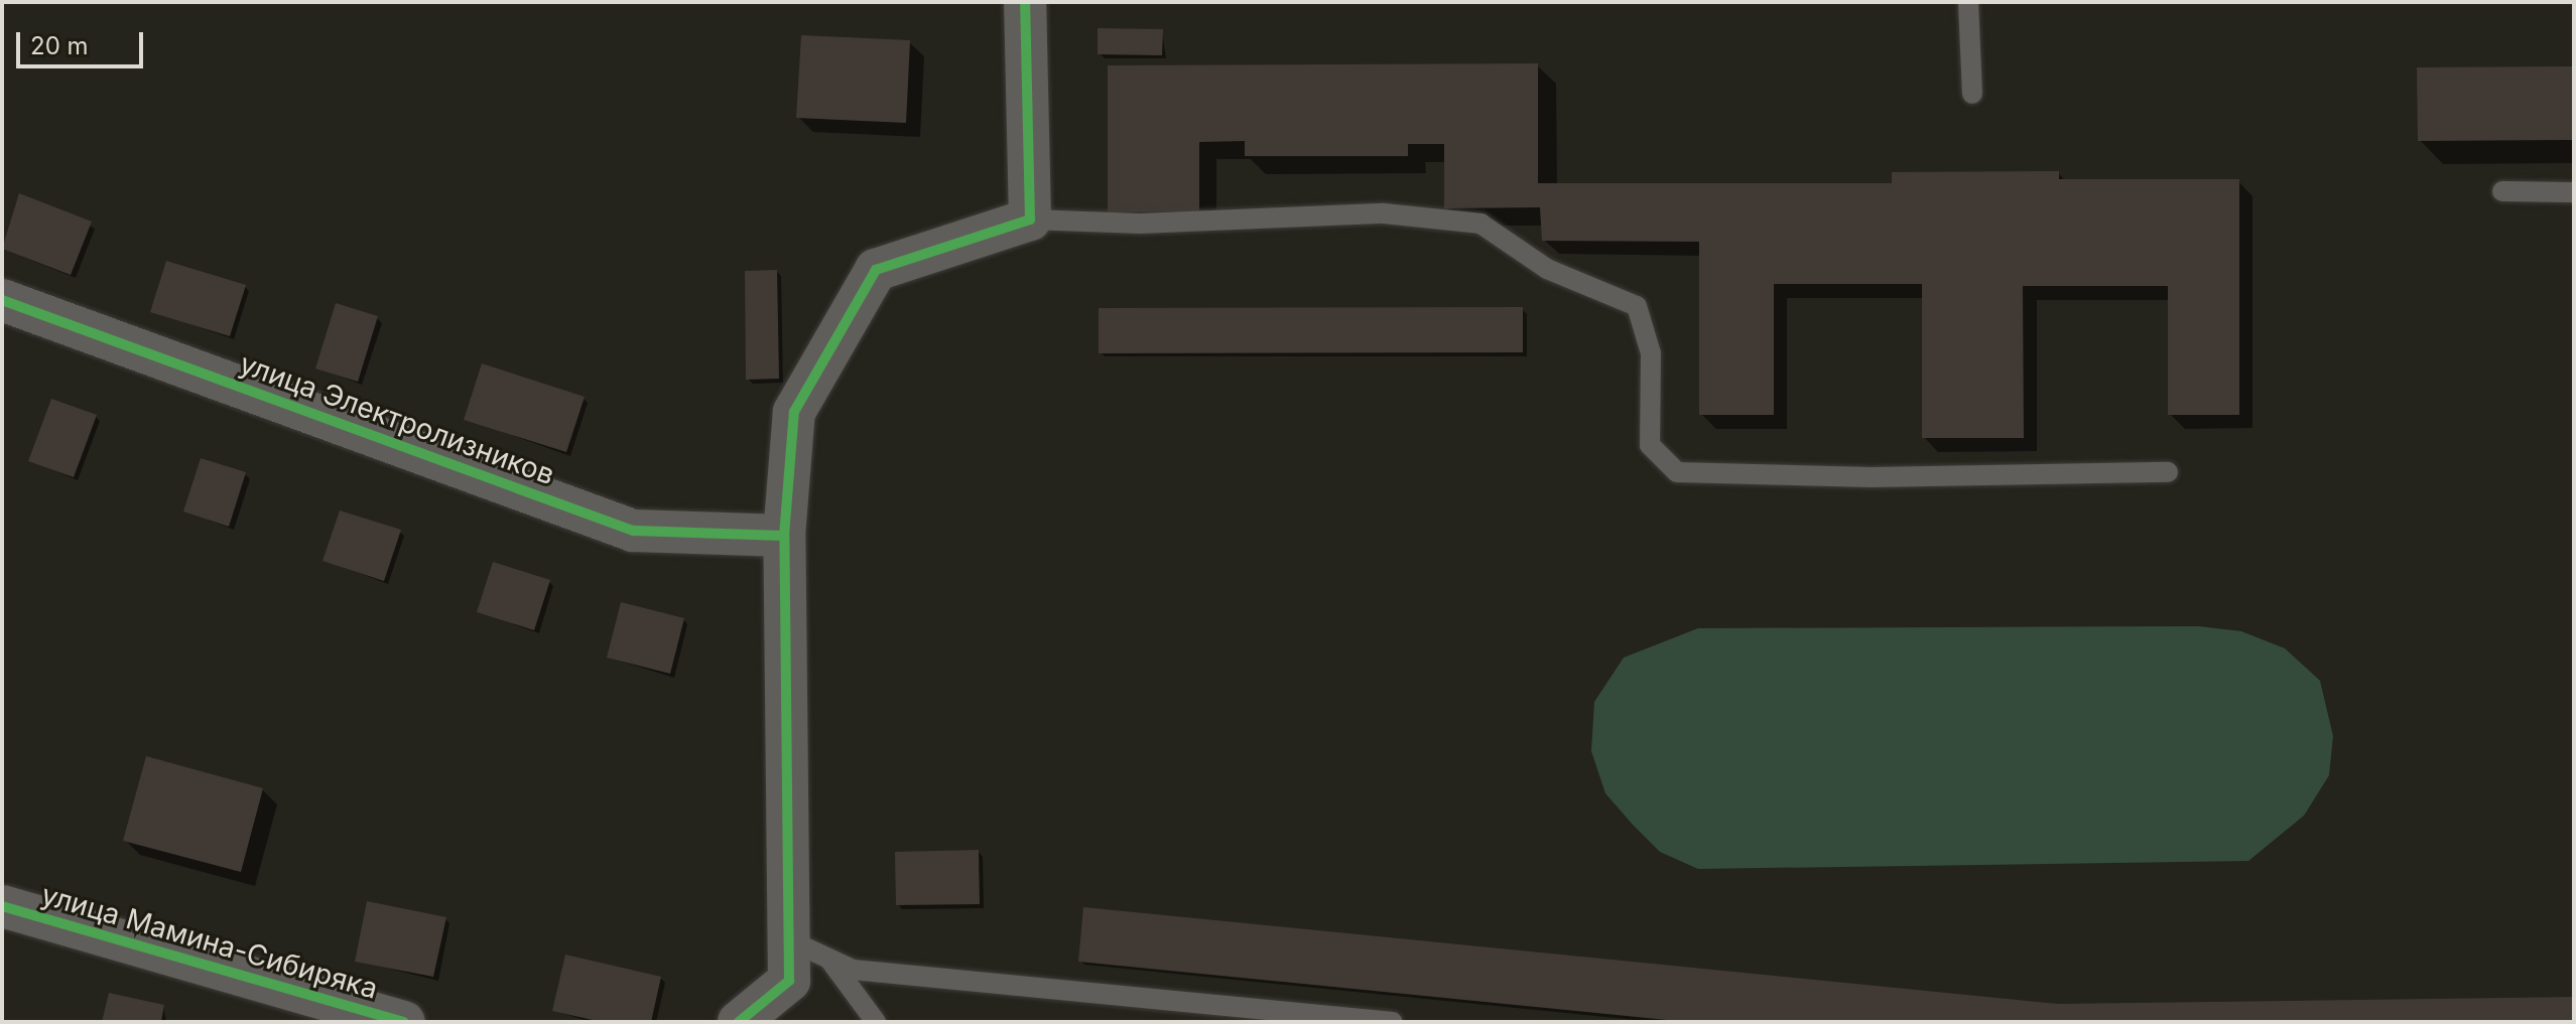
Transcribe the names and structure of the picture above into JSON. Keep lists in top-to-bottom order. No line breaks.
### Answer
{"streets":{"street":["улица Электролизников","улица Мамина-Сибиряка"]},"scale_bar":"20 m"}
